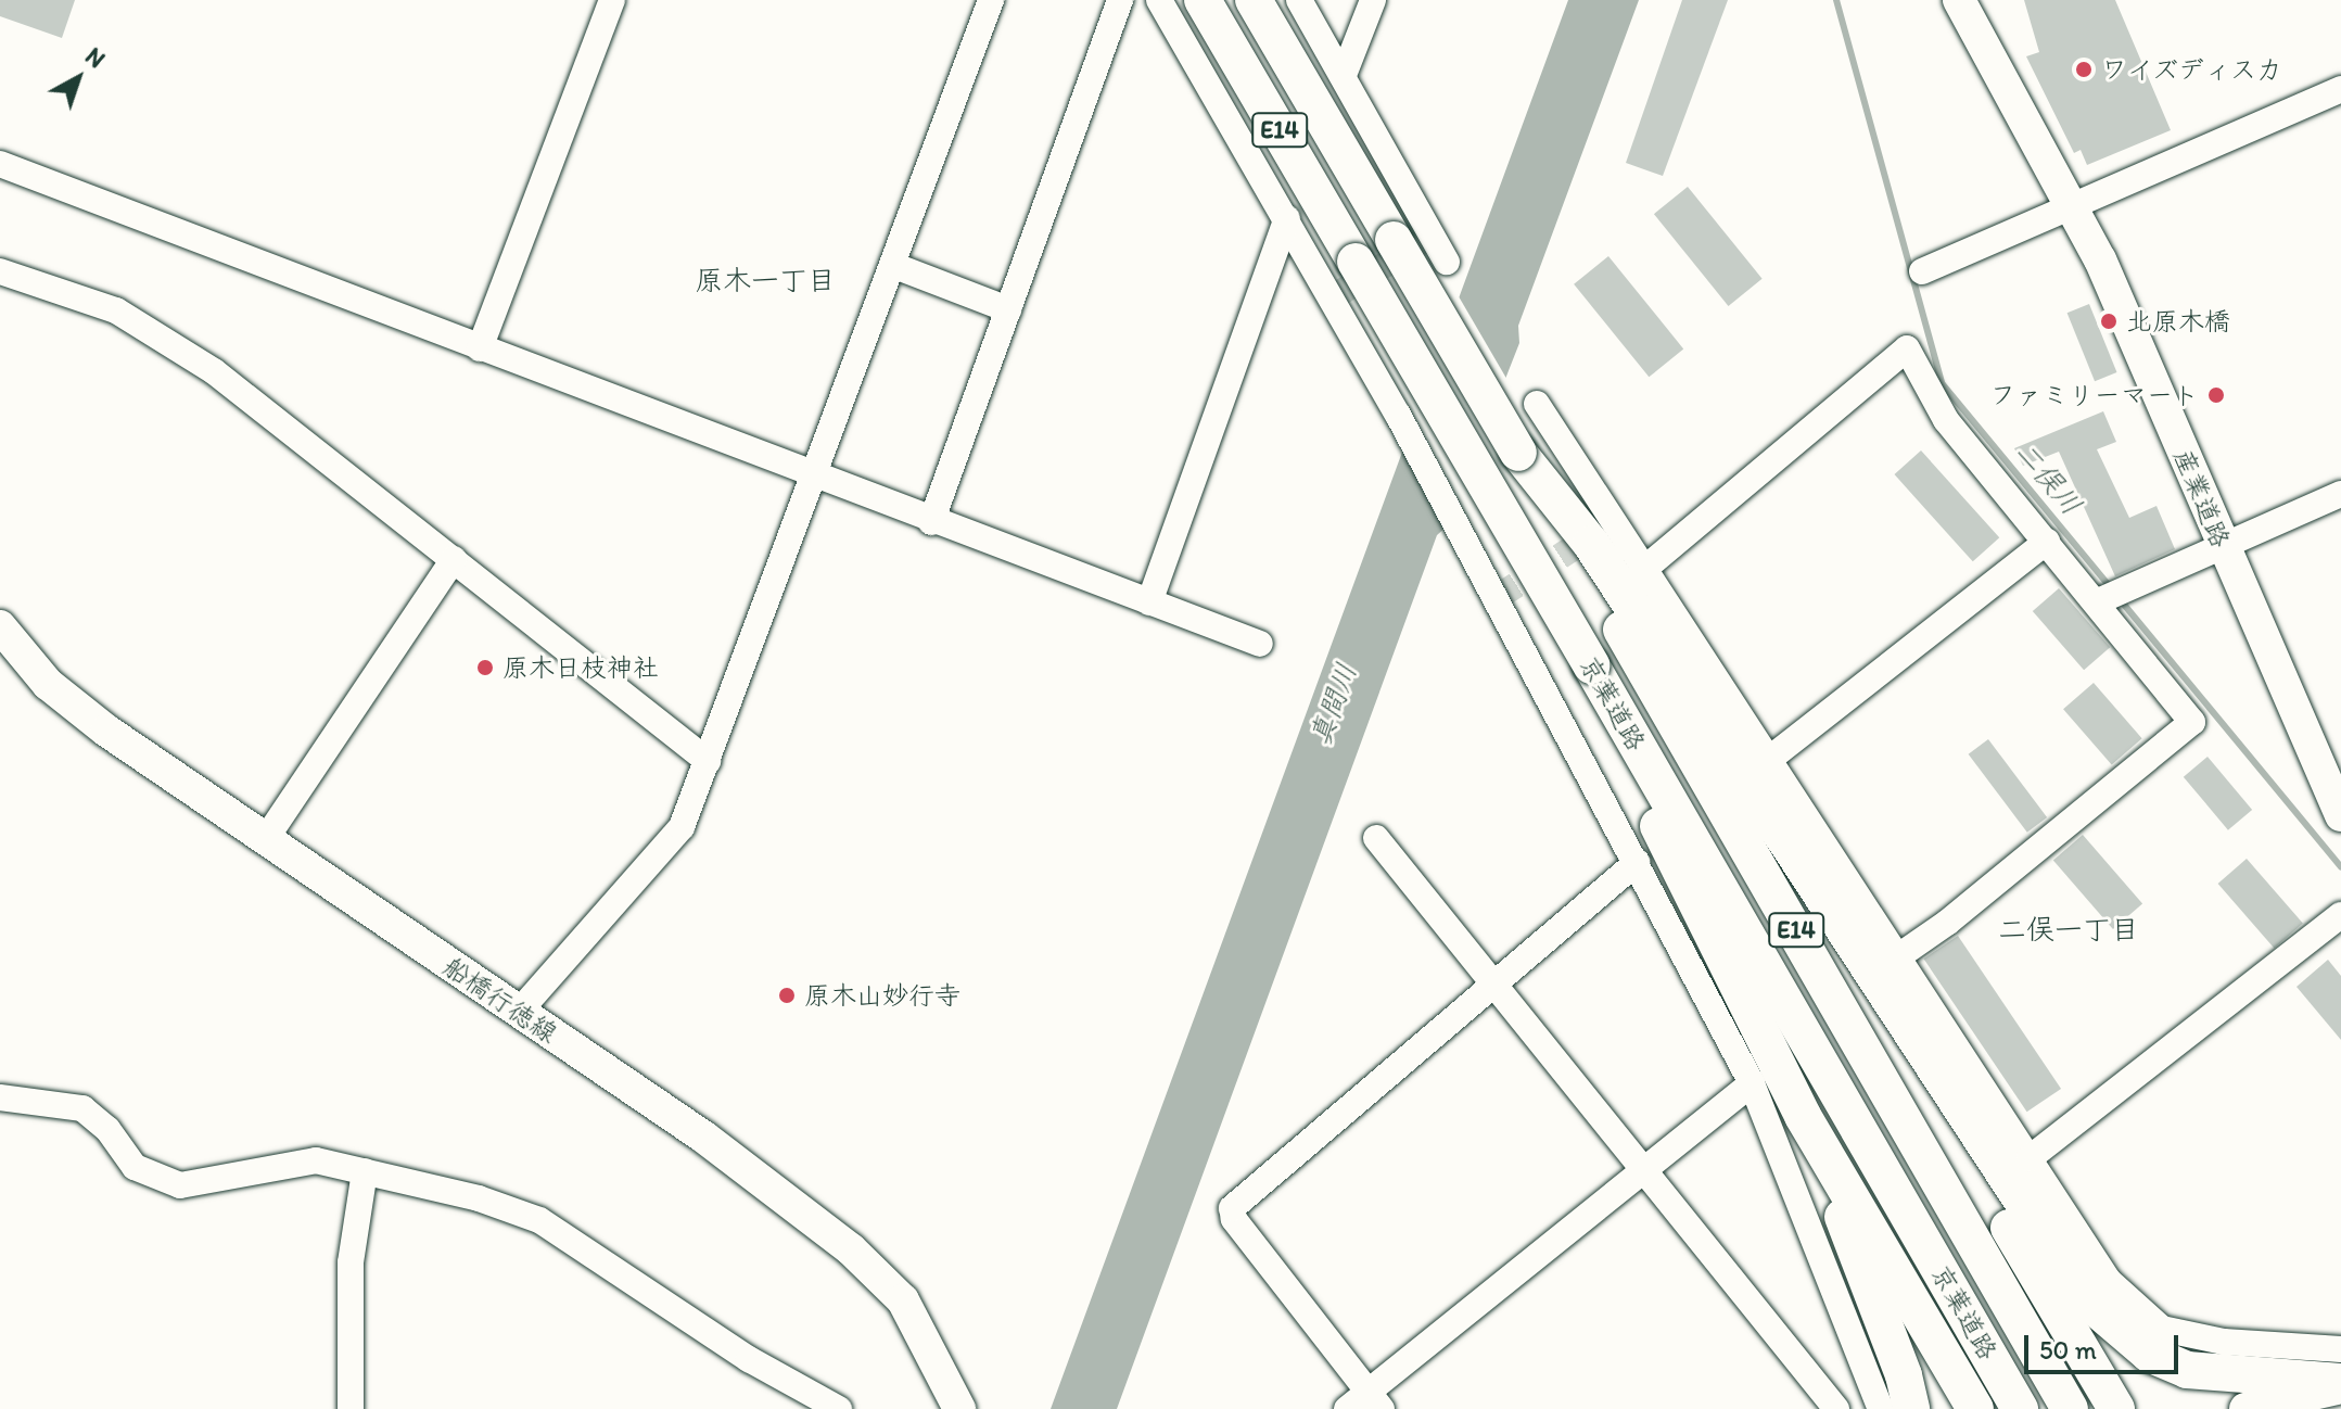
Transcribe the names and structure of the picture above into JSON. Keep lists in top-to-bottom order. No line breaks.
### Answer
{"streets":{"highway":["E14","京葉道路"],"main road":["産業道路","船橋行徳線"]},"districts":["原木一丁目","二俣一丁目"],"water":["二俣川","真間川"],"places":["ワイズディスカ","北原木橋","ファミリーマート","原木日枝神社","原木山妙行寺"],"scale_bar":"50 m","north":"top right"}
